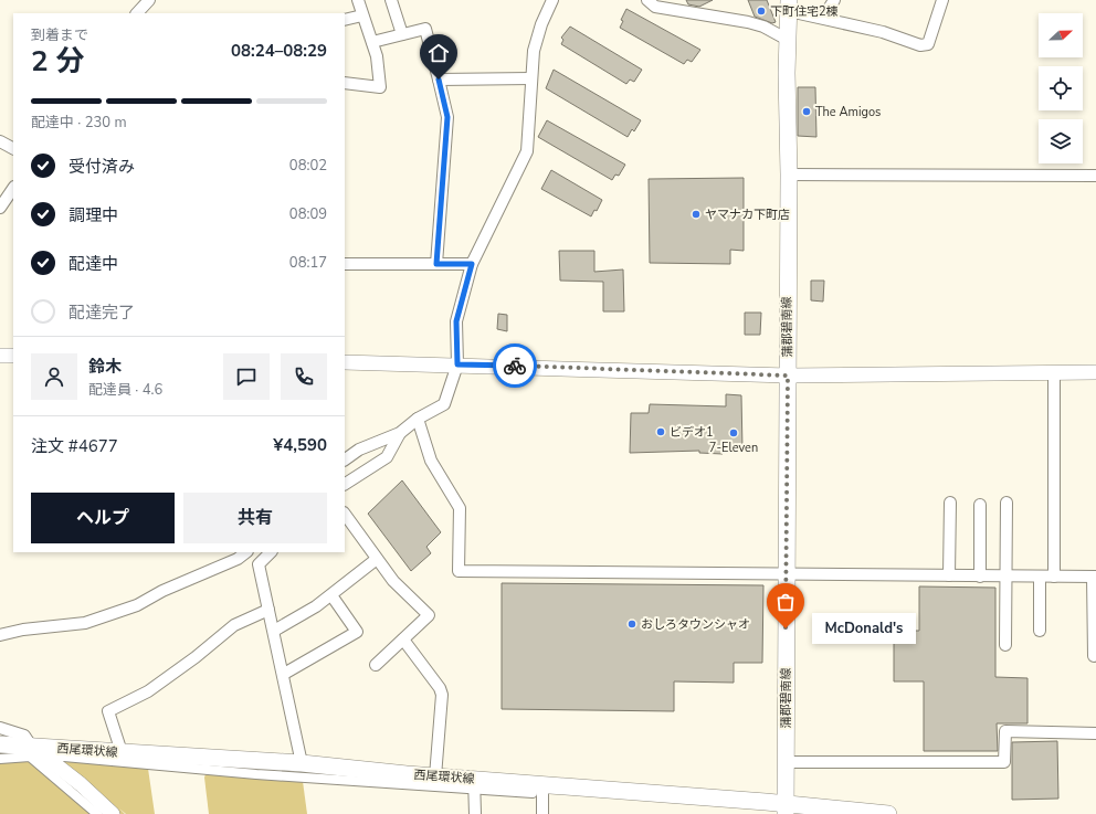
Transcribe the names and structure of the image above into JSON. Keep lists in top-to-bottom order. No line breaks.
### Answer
{"streets":{"main road":["蒲郡碧南線","西尾環状線"]},"crossings":[["蒲郡碧南線","西尾環状線"]],"places":["下町住宅2棟","The Amigos","ヤマナカ下町店","ビデオ1","7-Eleven","おしろタウンシャオ","McDonald's"],"north":"right","page":{"heading":["2 分","到着まで","08:24–08:29"],"panel":["鈴木","配達員 · 4.6","注文 #4677","¥4,590"],"bar":"配達中 · 230 m","list":[["受付済み","08:02"],["調理中","08:09"],["配達中","08:17"],"配達完了"],"buttons":["ヘルプ","共有"],"bubble":"McDonald's"}}
